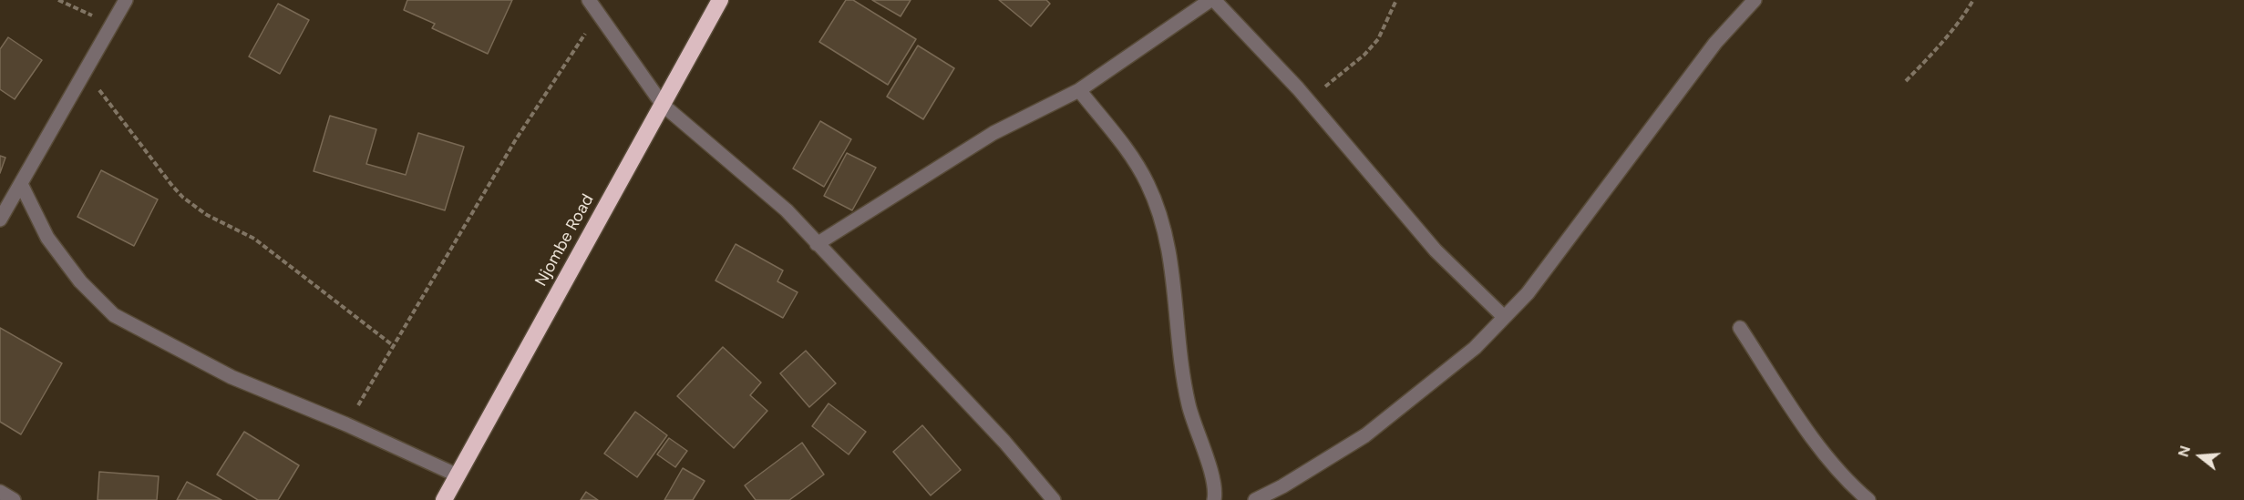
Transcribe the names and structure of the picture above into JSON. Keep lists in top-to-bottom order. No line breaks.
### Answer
{"streets":{"highway":["Njombe Road"]},"north":"left"}
